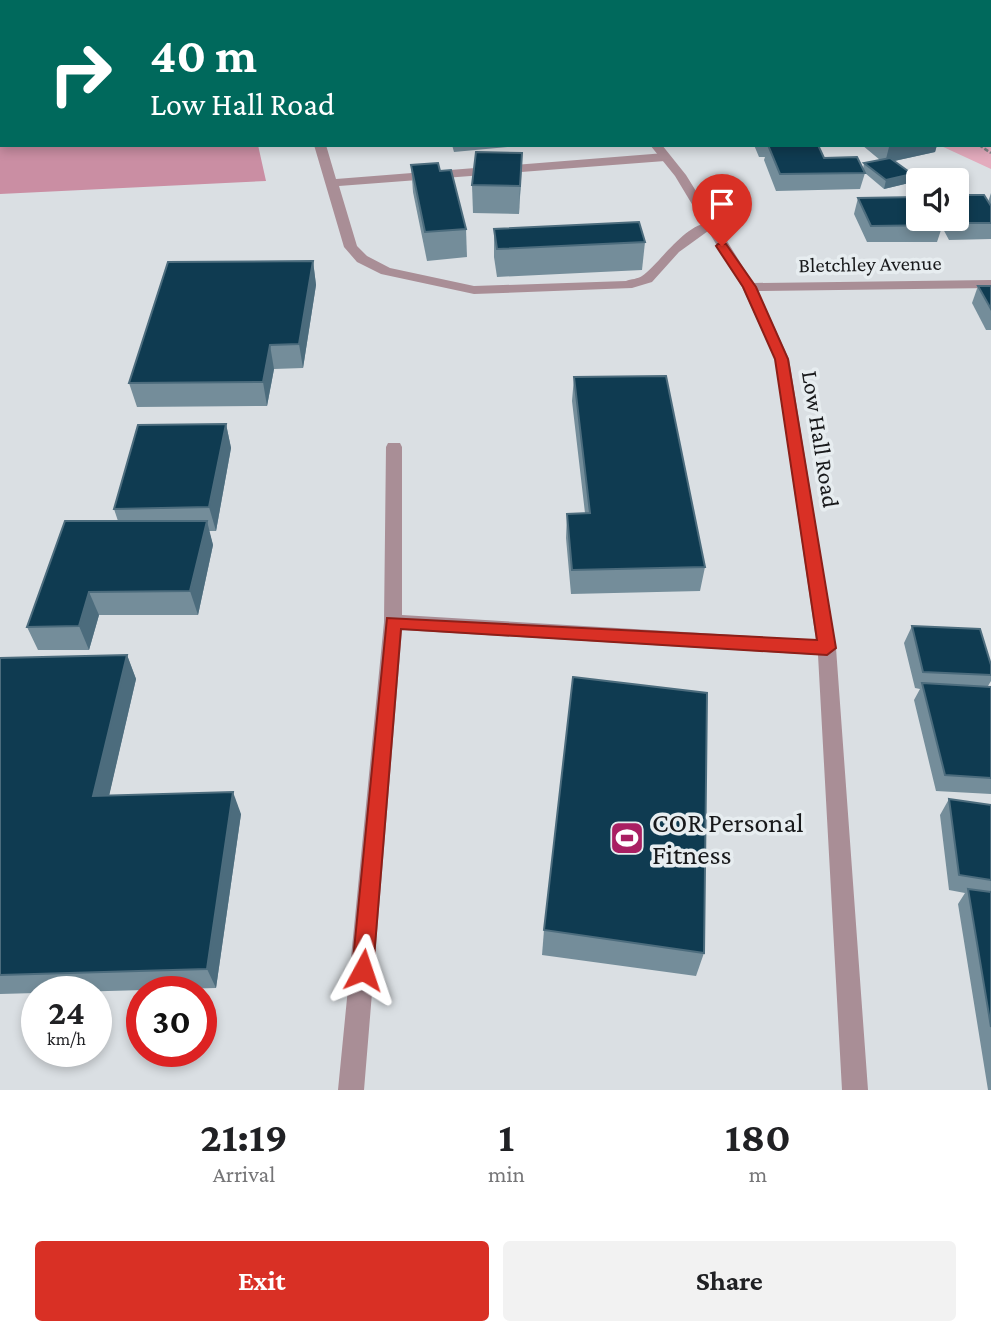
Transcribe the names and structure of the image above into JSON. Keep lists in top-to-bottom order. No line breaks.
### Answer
{"streets":{"street":["Bletchley Avenue","Low Hall Road"]},"crossings":[["Bletchley Avenue","Low Hall Road"]],"places":{"sports":["COR Personal Fitness"]},"page":{"turn":["40 m","Low Hall Road"],"speed":"24 km/h","limit":"30","eta":["21:19","Arrival","1","min","180","m"],"buttons":["Exit","Share"]}}
